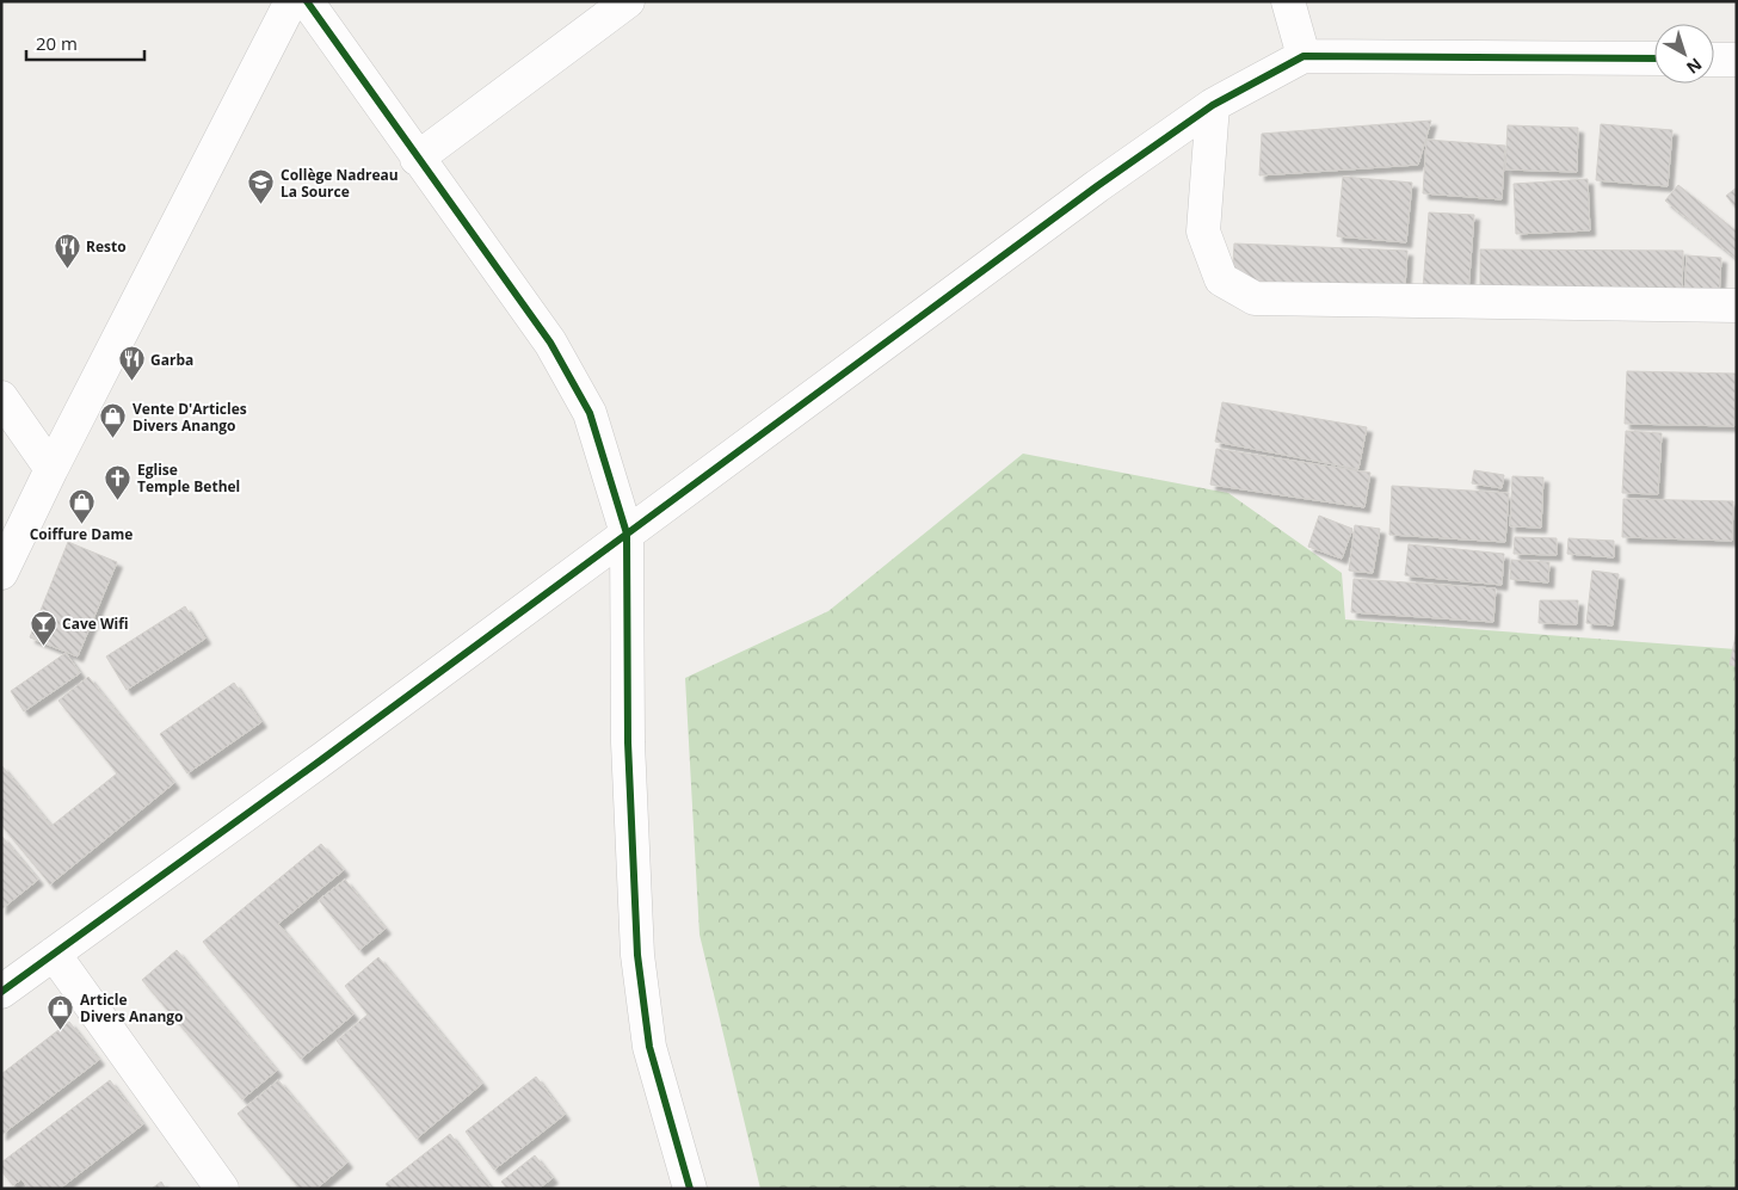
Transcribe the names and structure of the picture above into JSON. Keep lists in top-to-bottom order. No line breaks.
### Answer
{"places":{"school or university":["Collège Nadreau La Source"],"restaurant":["Resto","Garba"],"shop":["Vente D'Articles Divers Anango","Coiffure Dame","Article Divers Anango"],"church":["Eglise Temple Bethel"],"bar":["Cave Wifi"]},"scale_bar":"20 m","north":"bottom right"}
